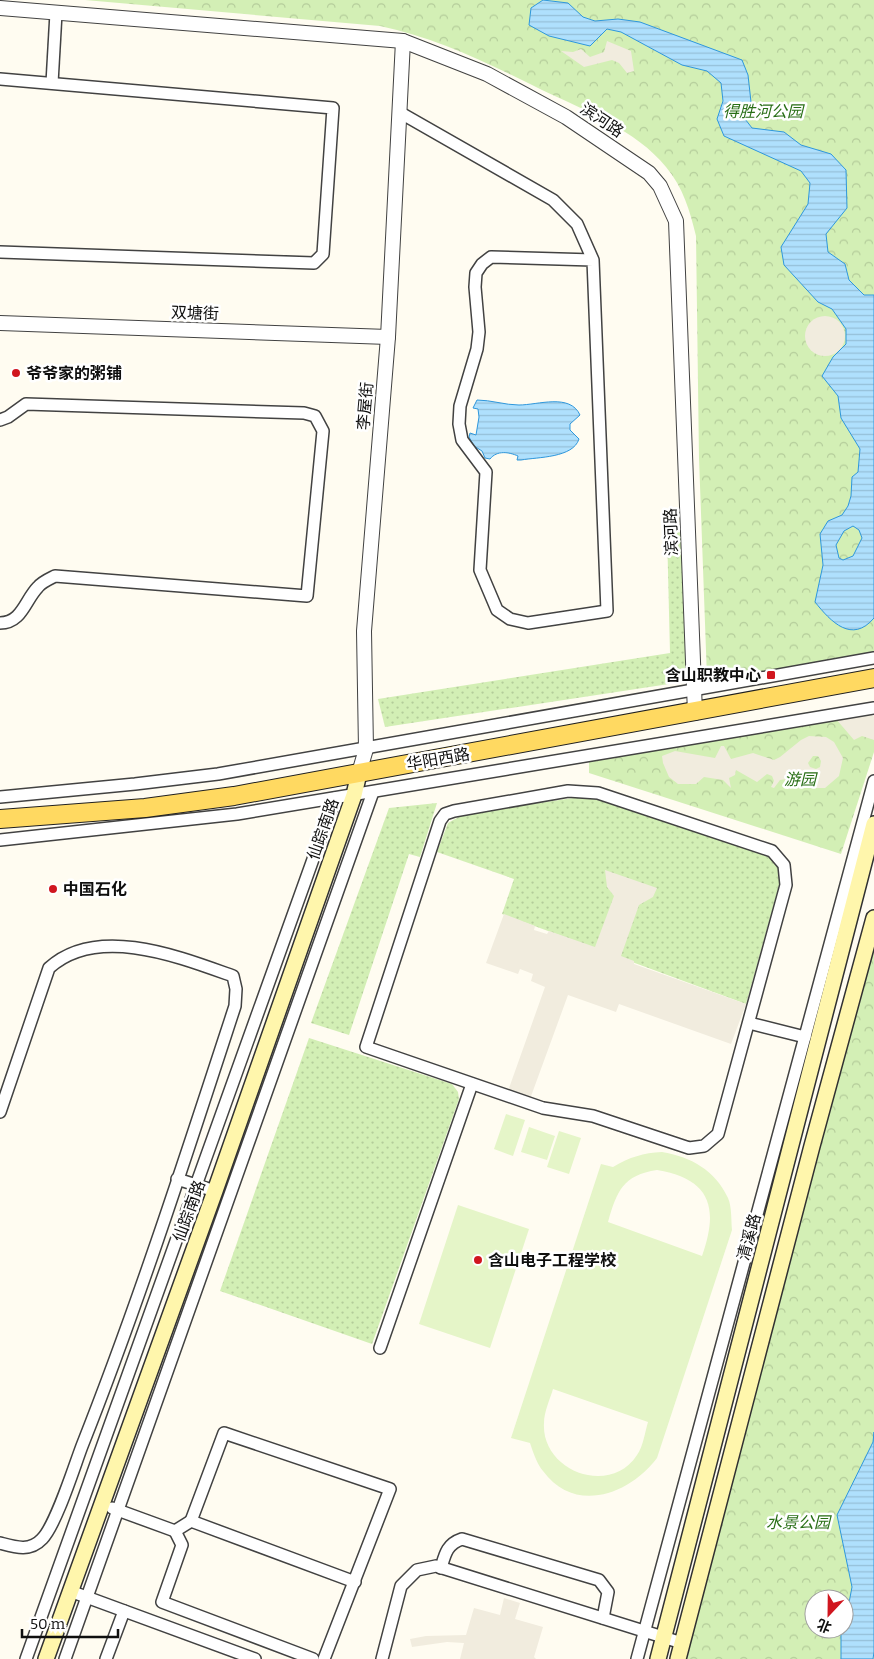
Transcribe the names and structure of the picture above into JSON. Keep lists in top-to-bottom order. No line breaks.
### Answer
{"streets":{"main road":["华阳西路","仙踪南路","清溪路"],"street":["滨河路","双塘街","李屋街"]},"crossings":[["滨河路","李屋街"],["滨河路","华阳西路"],["双塘街","李屋街"],["李屋街","华阳西路"],["李屋街","仙踪南路"],["华阳西路","仙踪南路"]],"parks":["得胜河公园","游园","水景公园"],"places":{"other":["爷爷家的粥铺","中国石化","含山电子工程学校"],"transit":["含山职教中心"]},"scale_bar":"50 m","north":"bottom"}
